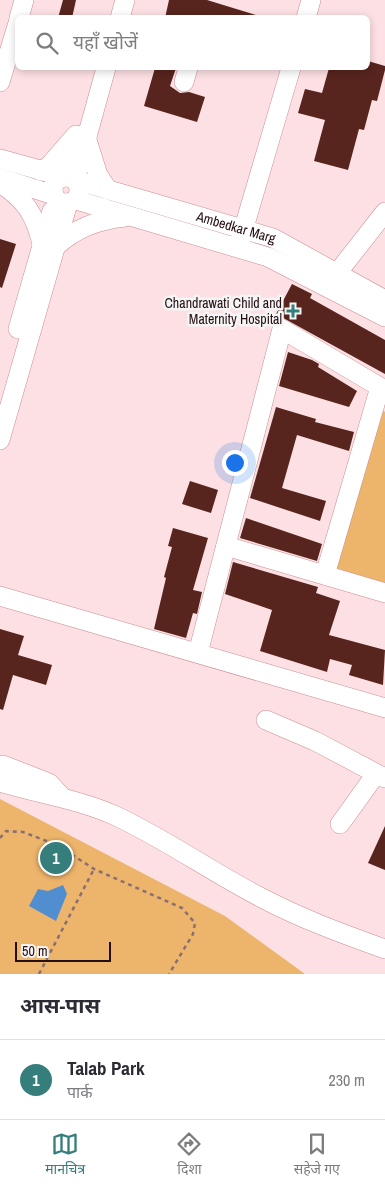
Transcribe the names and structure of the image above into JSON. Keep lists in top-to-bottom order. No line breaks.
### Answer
{"streets":{"street":["Ambedkar Marg"]},"places":{"health":["Chandrawati Child and Maternity Hospital"]},"scale_bar":"50 m","page":{"search":"यहाँ खोजें","pins":"1","scale":"50 m","heading":"आस-पास","list":[{"mark":"1","name":"Talab Park","note":"पार्क","value":"230 m"}],"nav":["मानचित्र","दिशा","सहेजे गए"]}}
